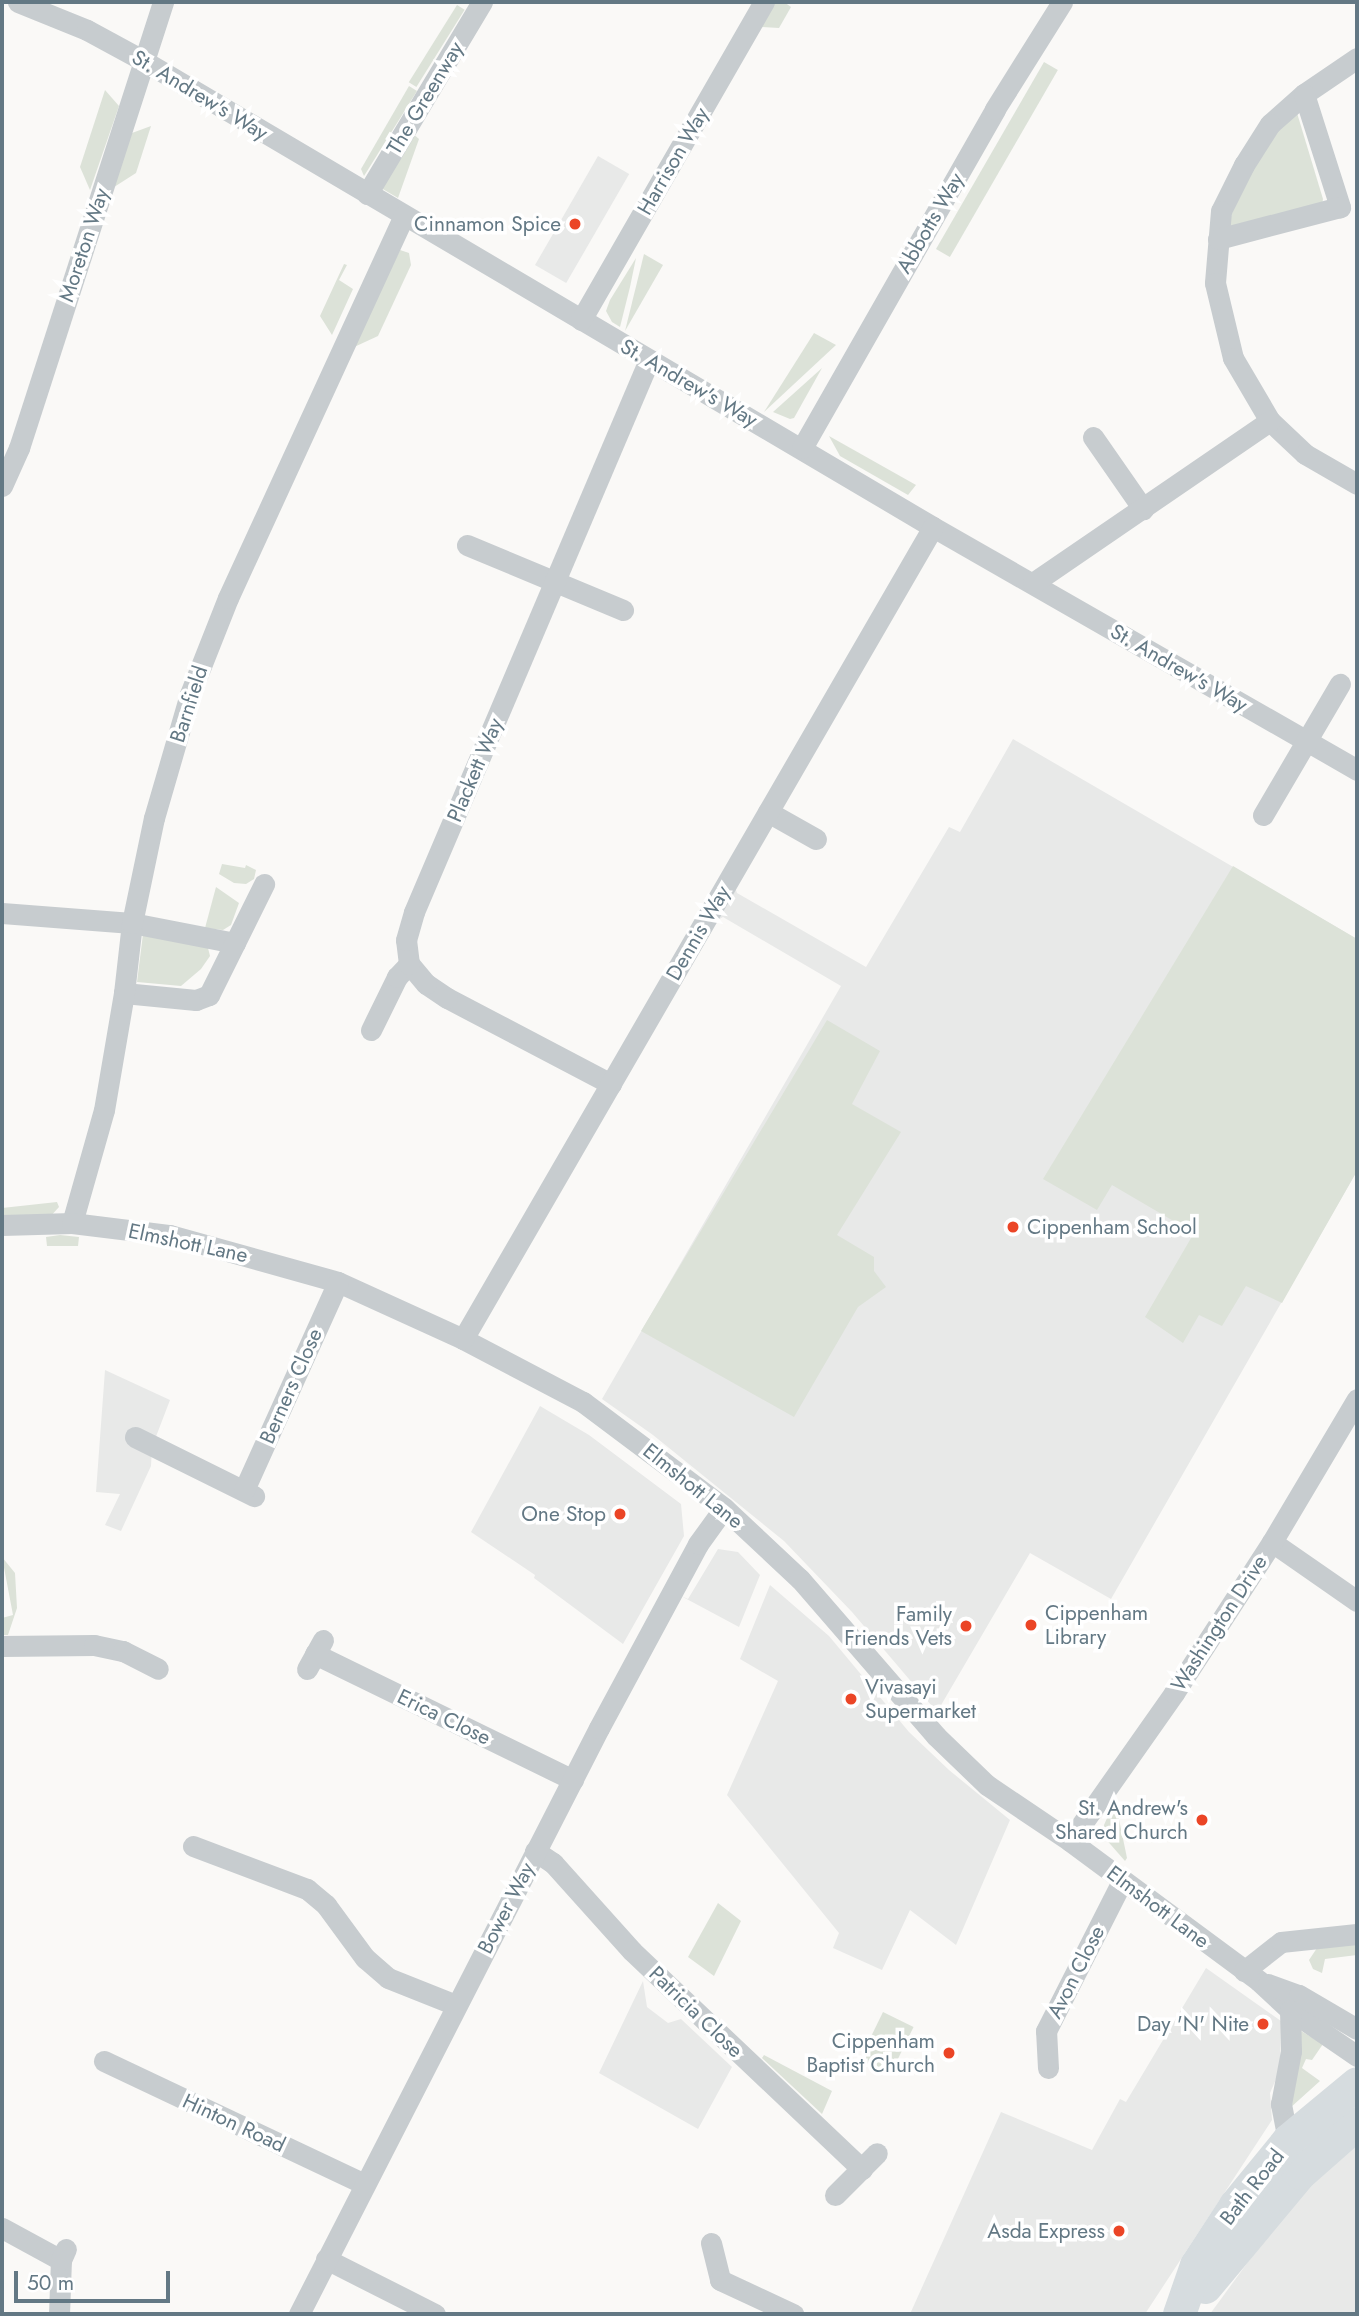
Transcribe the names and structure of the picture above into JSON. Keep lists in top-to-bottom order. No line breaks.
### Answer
{"streets":{"main road":["Bath Road"],"street":["St. Andrew's Way","The Greenway","Harrison Way","Abbotts Way","Moreton Way","Barnfield","Plackett Way","Dennis Way","Elmshott Lane","Berners Close","Washington Drive","Erica Close","Bower Way","Avon Close","Patricia Close","Hinton Road"]},"crossings":[["St. Andrew's Way","The Greenway"],["St. Andrew's Way","Harrison Way"],["St. Andrew's Way","Abbotts Way"],["St. Andrew's Way","Moreton Way"],["St. Andrew's Way","Barnfield"],["St. Andrew's Way","Plackett Way"],["St. Andrew's Way","Dennis Way"],["Barnfield","Elmshott Lane"],["Dennis Way","Elmshott Lane"],["Elmshott Lane","Berners Close"],["Elmshott Lane","Washington Drive"],["Elmshott Lane","Bower Way"],["Elmshott Lane","Avon Close"],["Erica Close","Bower Way"],["Bower Way","Patricia Close"],["Bower Way","Hinton Road"]],"places":["Cinnamon Spice","Cippenham School","One Stop","Cippenham Library","Family Friends Vets","Vivasayi Supermarket","St. Andrew's Shared Church","Day 'N' Nite","Cippenham Baptist Church","Asda Express"],"scale_bar":"50 m"}
